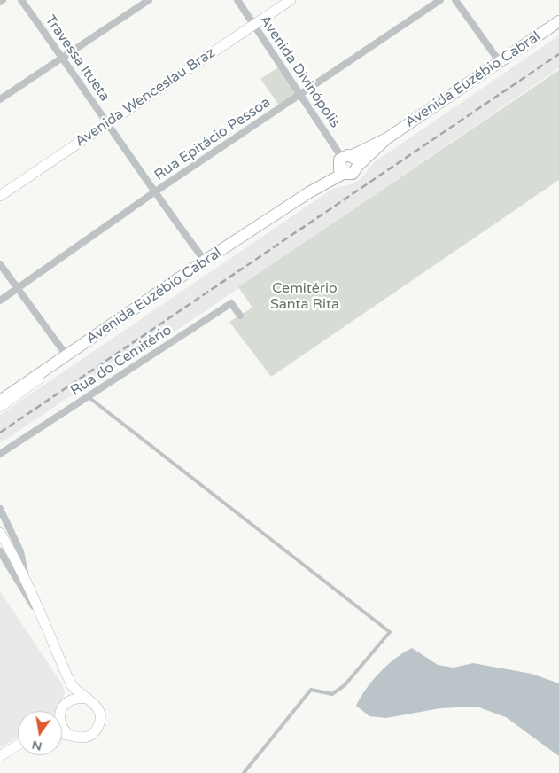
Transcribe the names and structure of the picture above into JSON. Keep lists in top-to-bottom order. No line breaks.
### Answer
{"streets":{"main road":["Avenida Euzébio Cabral"],"street":["Travessa Itueta","Avenida Divinópolis","Avenida Wenceslau Braz","Rua Epitácio Pessoa","Rua do Cemitério"]},"crossings":[["Travessa Itueta","Avenida Euzébio Cabral"],["Travessa Itueta","Avenida Wenceslau Braz"],["Travessa Itueta","Rua Epitácio Pessoa"],["Avenida Divinópolis","Avenida Euzébio Cabral"],["Avenida Divinópolis","Avenida Wenceslau Braz"],["Avenida Divinópolis","Rua Epitácio Pessoa"]],"parks":["Cemitério Santa Rita"],"north":"bottom"}
